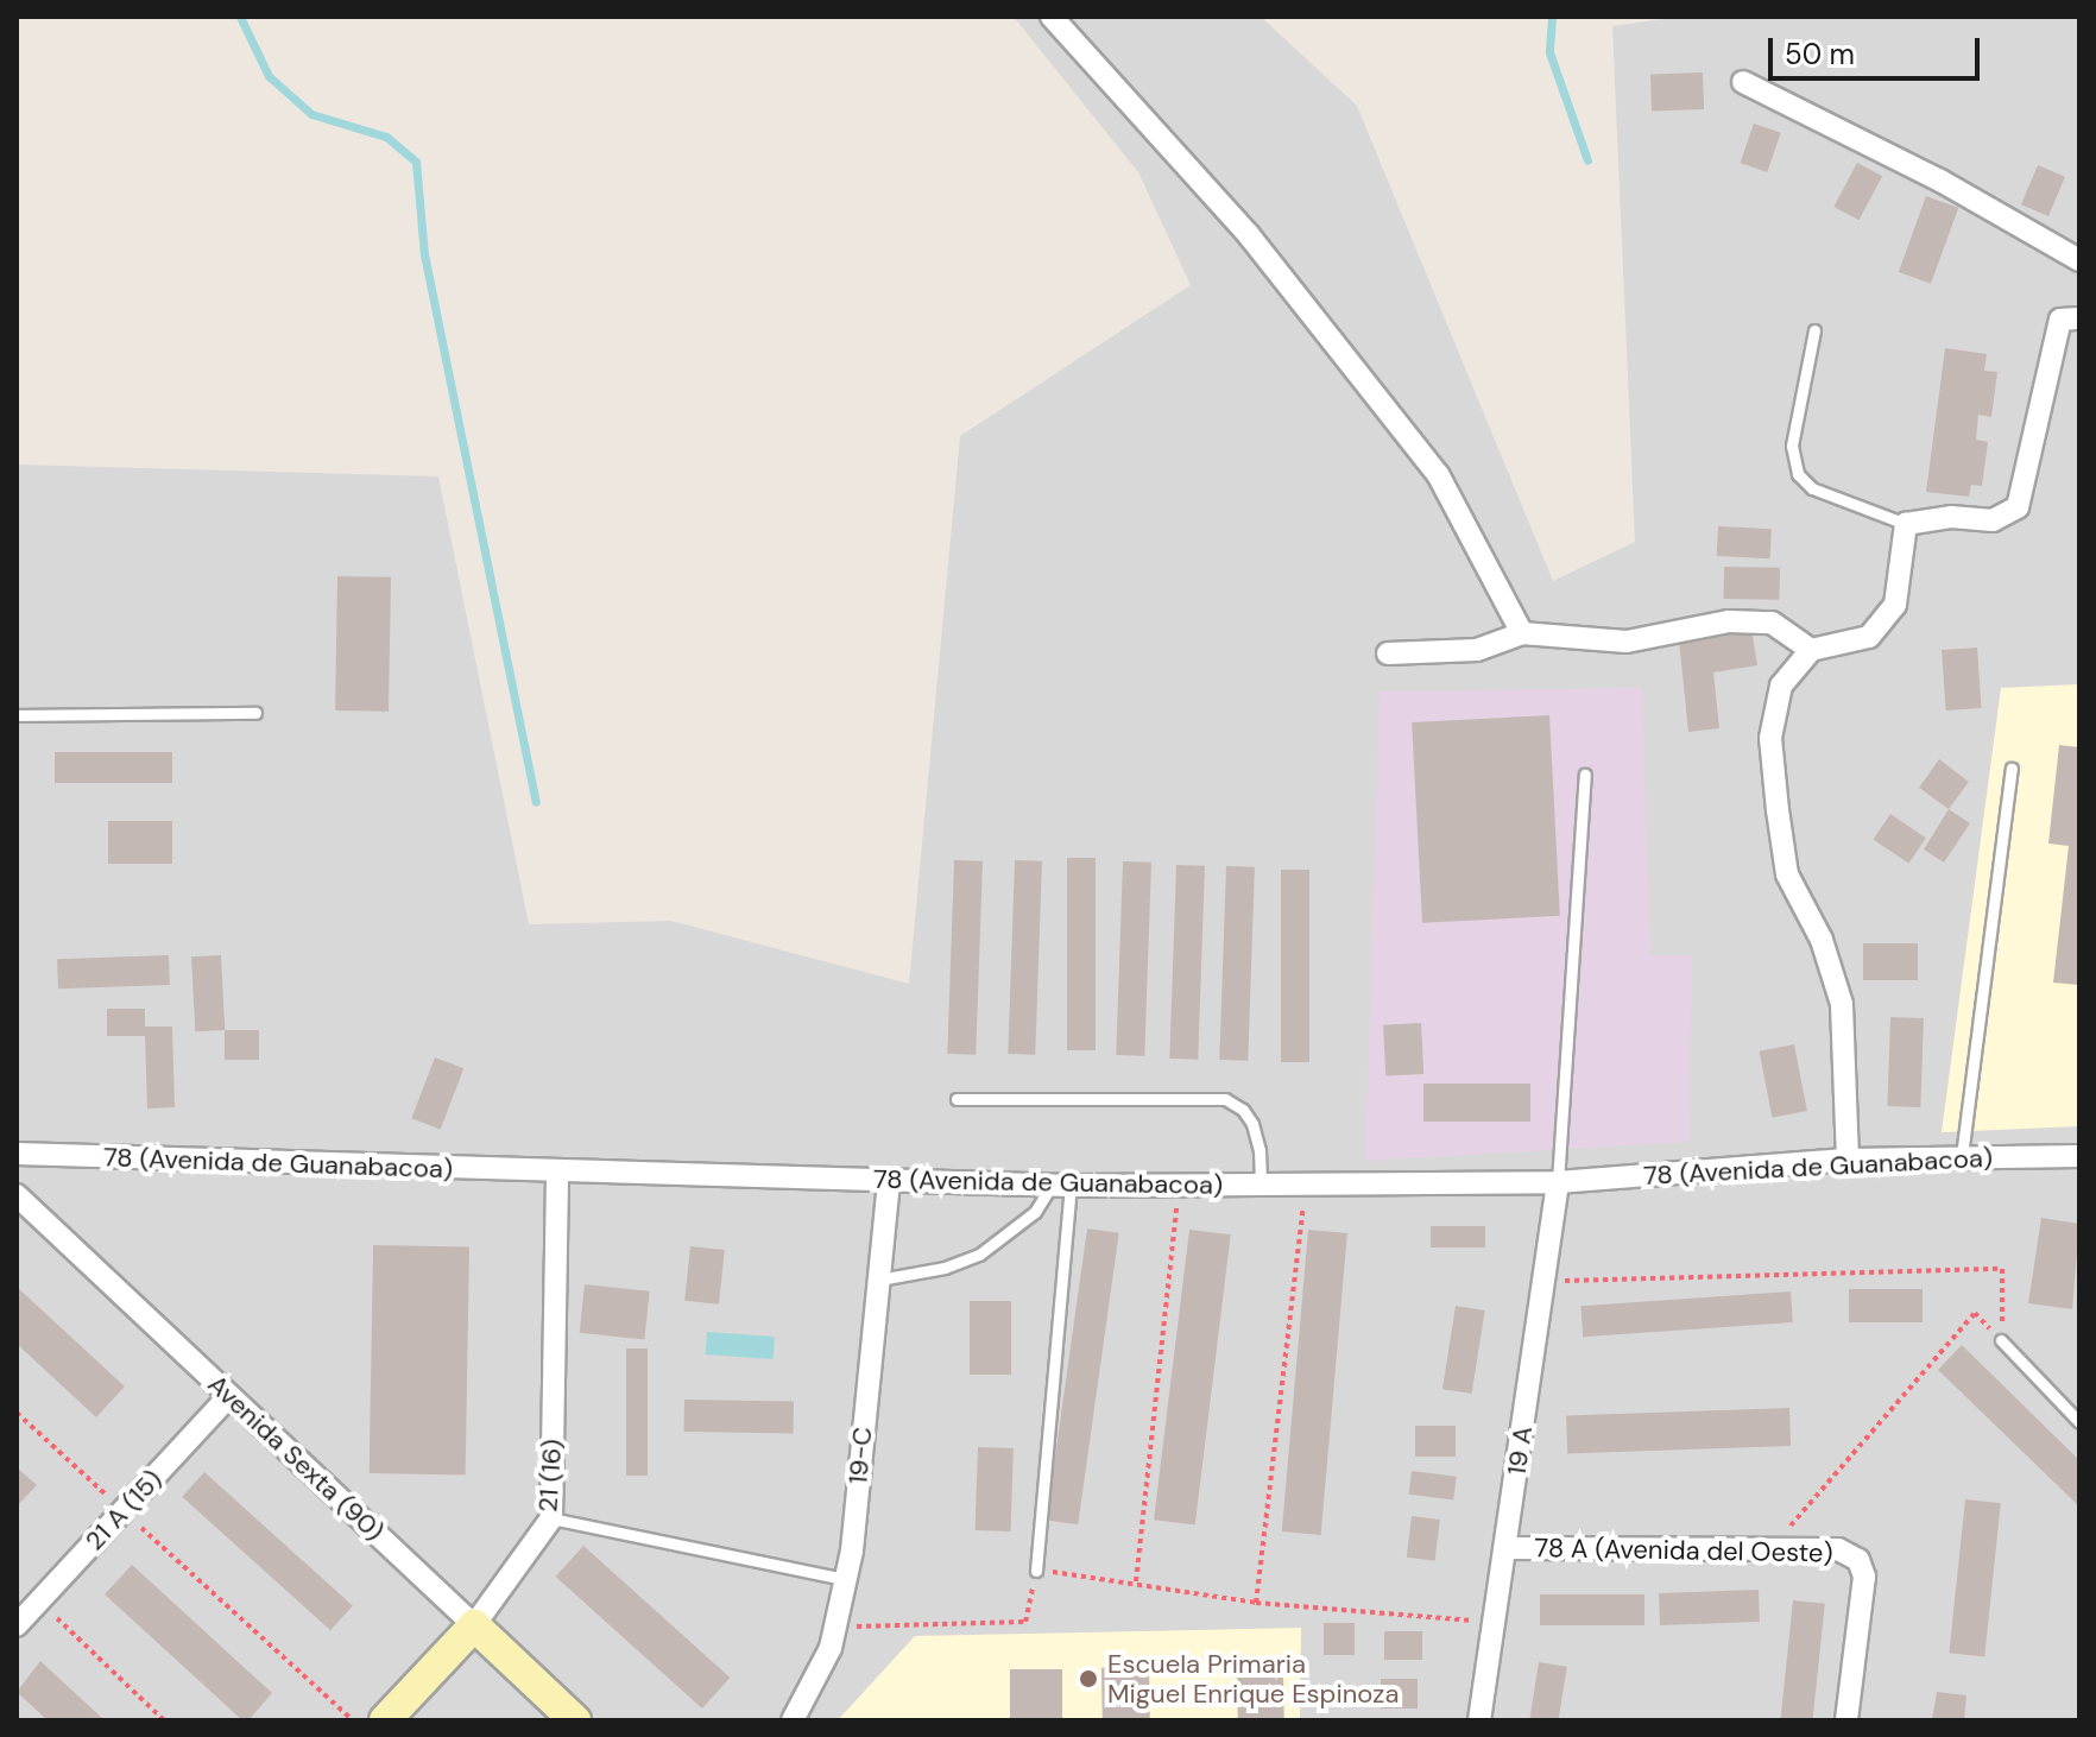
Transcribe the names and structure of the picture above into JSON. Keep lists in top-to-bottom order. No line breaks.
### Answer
{"streets":{"street":["78 (Avenida de Guanabacoa)","19 A","19-C","Avenida Sexta (90)","21 (16)","21 A (15)","78 A (Avenida del Oeste)"]},"crossings":[["78 (Avenida de Guanabacoa)","19 A"],["78 (Avenida de Guanabacoa)","19-C"],["78 (Avenida de Guanabacoa)","21 (16)"],["19 A","78 A (Avenida del Oeste)"],["Avenida Sexta (90)","21 (16)"],["Avenida Sexta (90)","21 A (15)"]],"places":["Escuela Primaria Miguel Enrique Espinoza"],"scale_bar":"50 m"}
